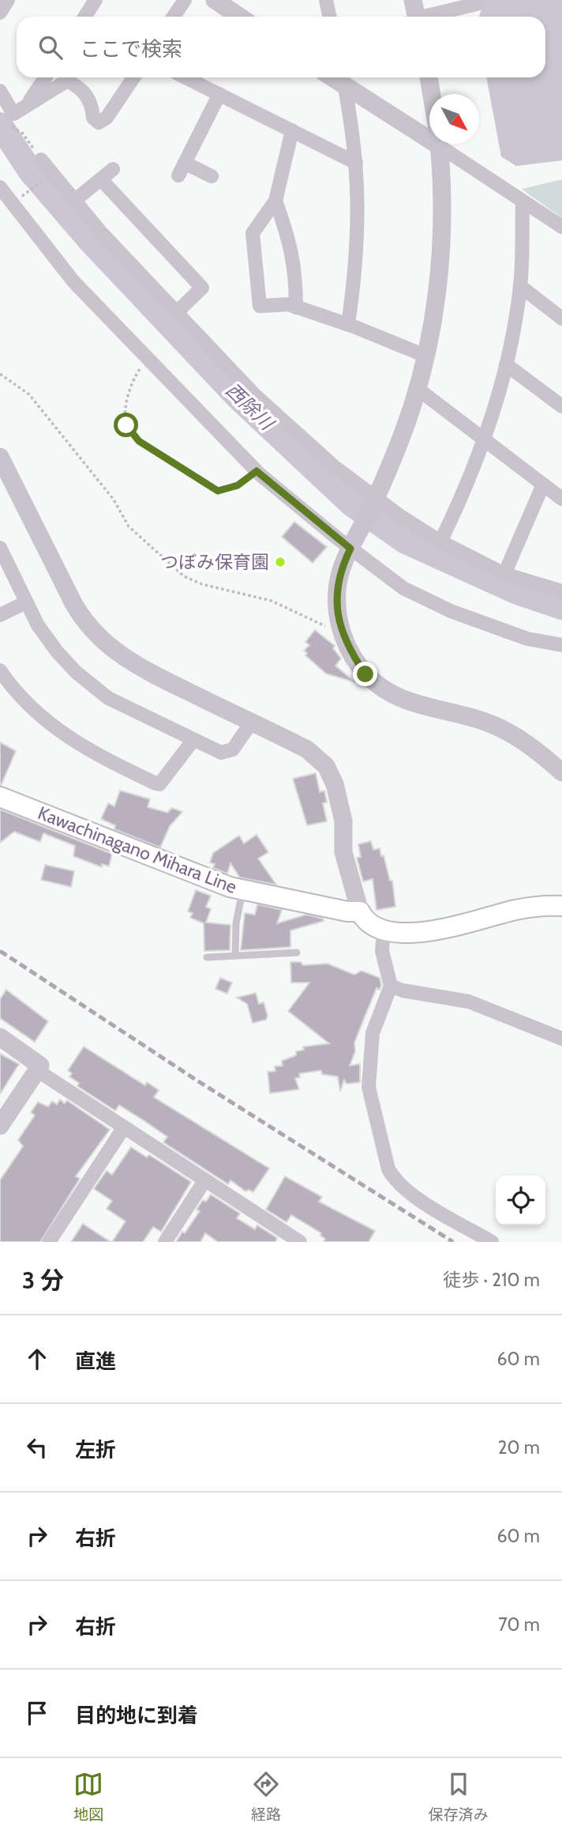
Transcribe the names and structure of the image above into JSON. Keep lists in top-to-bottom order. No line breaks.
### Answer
{"streets":{"main road":["Kawachinagano Mihara Line"]},"water":["西除川"],"places":["つぼみ保育園"],"north":"bottom right","page":{"search":"ここで検索","heading":["3 分","徒歩 · 210 m"],"list":[["直進","60 m"],["左折","20 m"],["右折","60 m"],["右折","70 m"],"目的地に到着"],"nav":["地図","経路","保存済み"]}}
